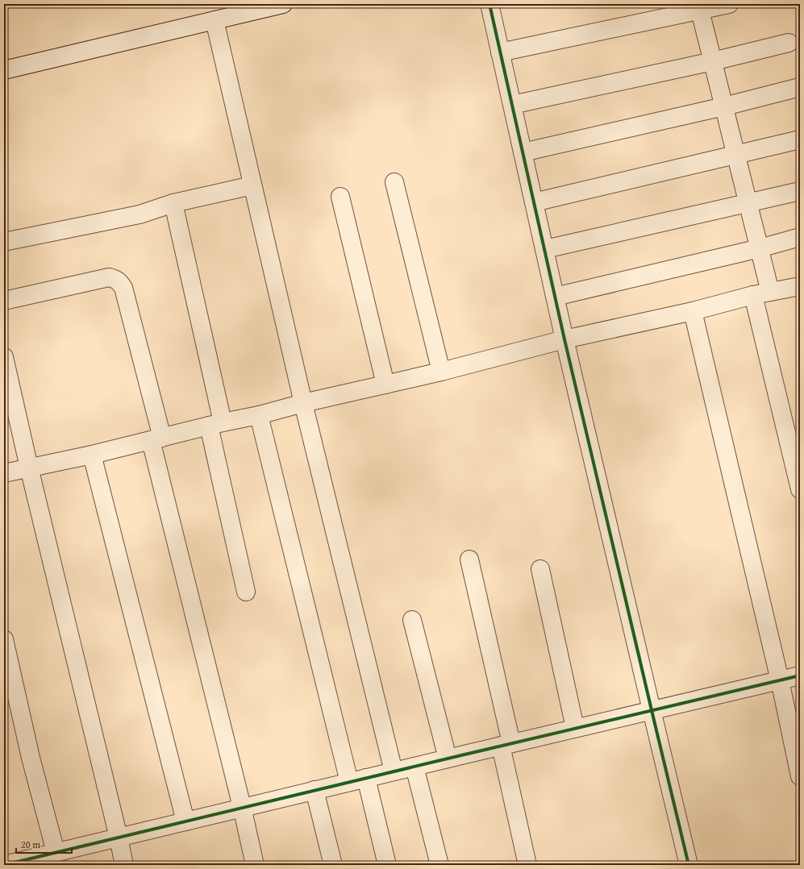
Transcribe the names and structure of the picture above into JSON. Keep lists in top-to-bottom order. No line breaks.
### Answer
{"scale_bar":"20 m"}
